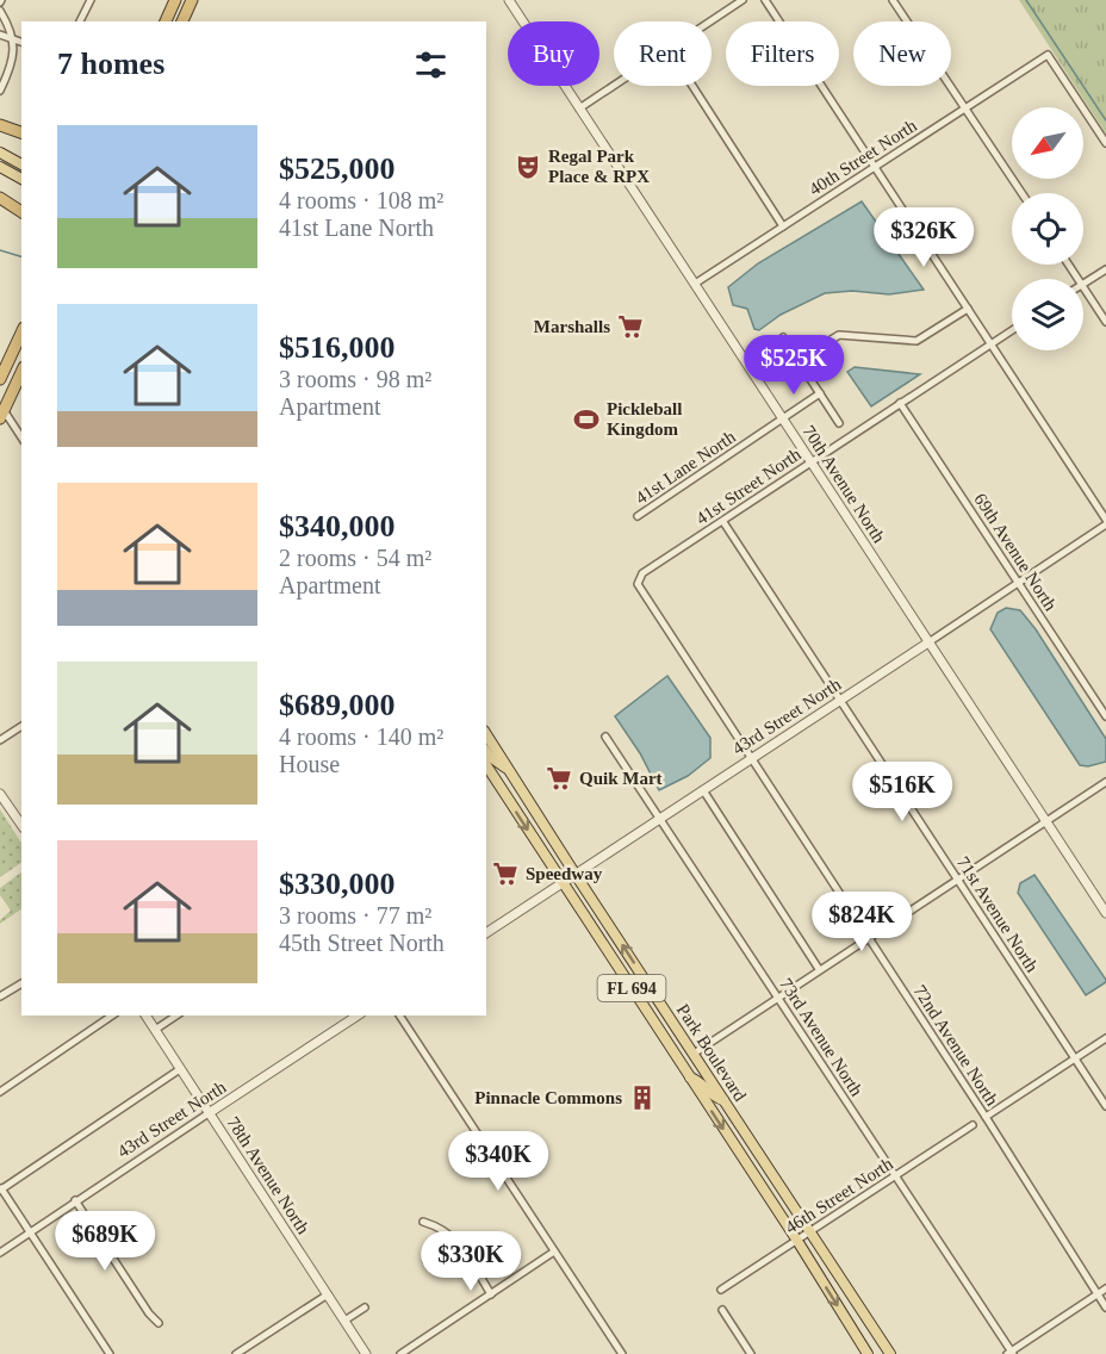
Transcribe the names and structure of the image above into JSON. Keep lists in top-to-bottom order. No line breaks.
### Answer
{"streets":{"main road":["FL 694","Park Boulevard"],"street":["40th Street North","41st Lane North","70th Avenue North","41st Street North","69th Avenue North","43rd Street North","71st Avenue North","73rd Avenue North","72nd Avenue North","78th Avenue North","46th Street North"]},"crossings":[["40th Street North","70th Avenue North"],["41st Lane North","70th Avenue North"],["70th Avenue North","41st Street North"],["70th Avenue North","43rd Street North"],["41st Street North","69th Avenue North"],["41st Street North","71st Avenue North"],["41st Street North","72nd Avenue North"],["69th Avenue North","43rd Street North"],["43rd Street North","71st Avenue North"],["43rd Street North","73rd Avenue North"],["43rd Street North","72nd Avenue North"],["43rd Street North","Park Boulevard"],["43rd Street North","78th Avenue North"],["73rd Avenue North","46th Street North"],["Park Boulevard","46th Street North"]],"places":{"theatre":["Regal Park Place & RPX"],"supermarket":["Marshalls","Quik Mart","Speedway"],"sports":["Pickleball Kingdom"],"building":["Pinnacle Commons"]},"north":"bottom left","page":{"chip":["Buy","Rent","Filters","New"],"heading":"7 homes","list":[{"name":"$525,000","note":"4 rooms · 108 m² · 41st Lane North"},{"name":"$516,000","note":"3 rooms · 98 m² · Apartment"},{"name":"$340,000","note":"2 rooms · 54 m² · Apartment"},{"name":"$689,000","note":"4 rooms · 140 m² · House"},{"name":"$330,000","note":"3 rooms · 77 m² · 45th Street North"}],"price":["$326K","$525K","$516K","$824K","$340K","$689K","$330K"]}}
